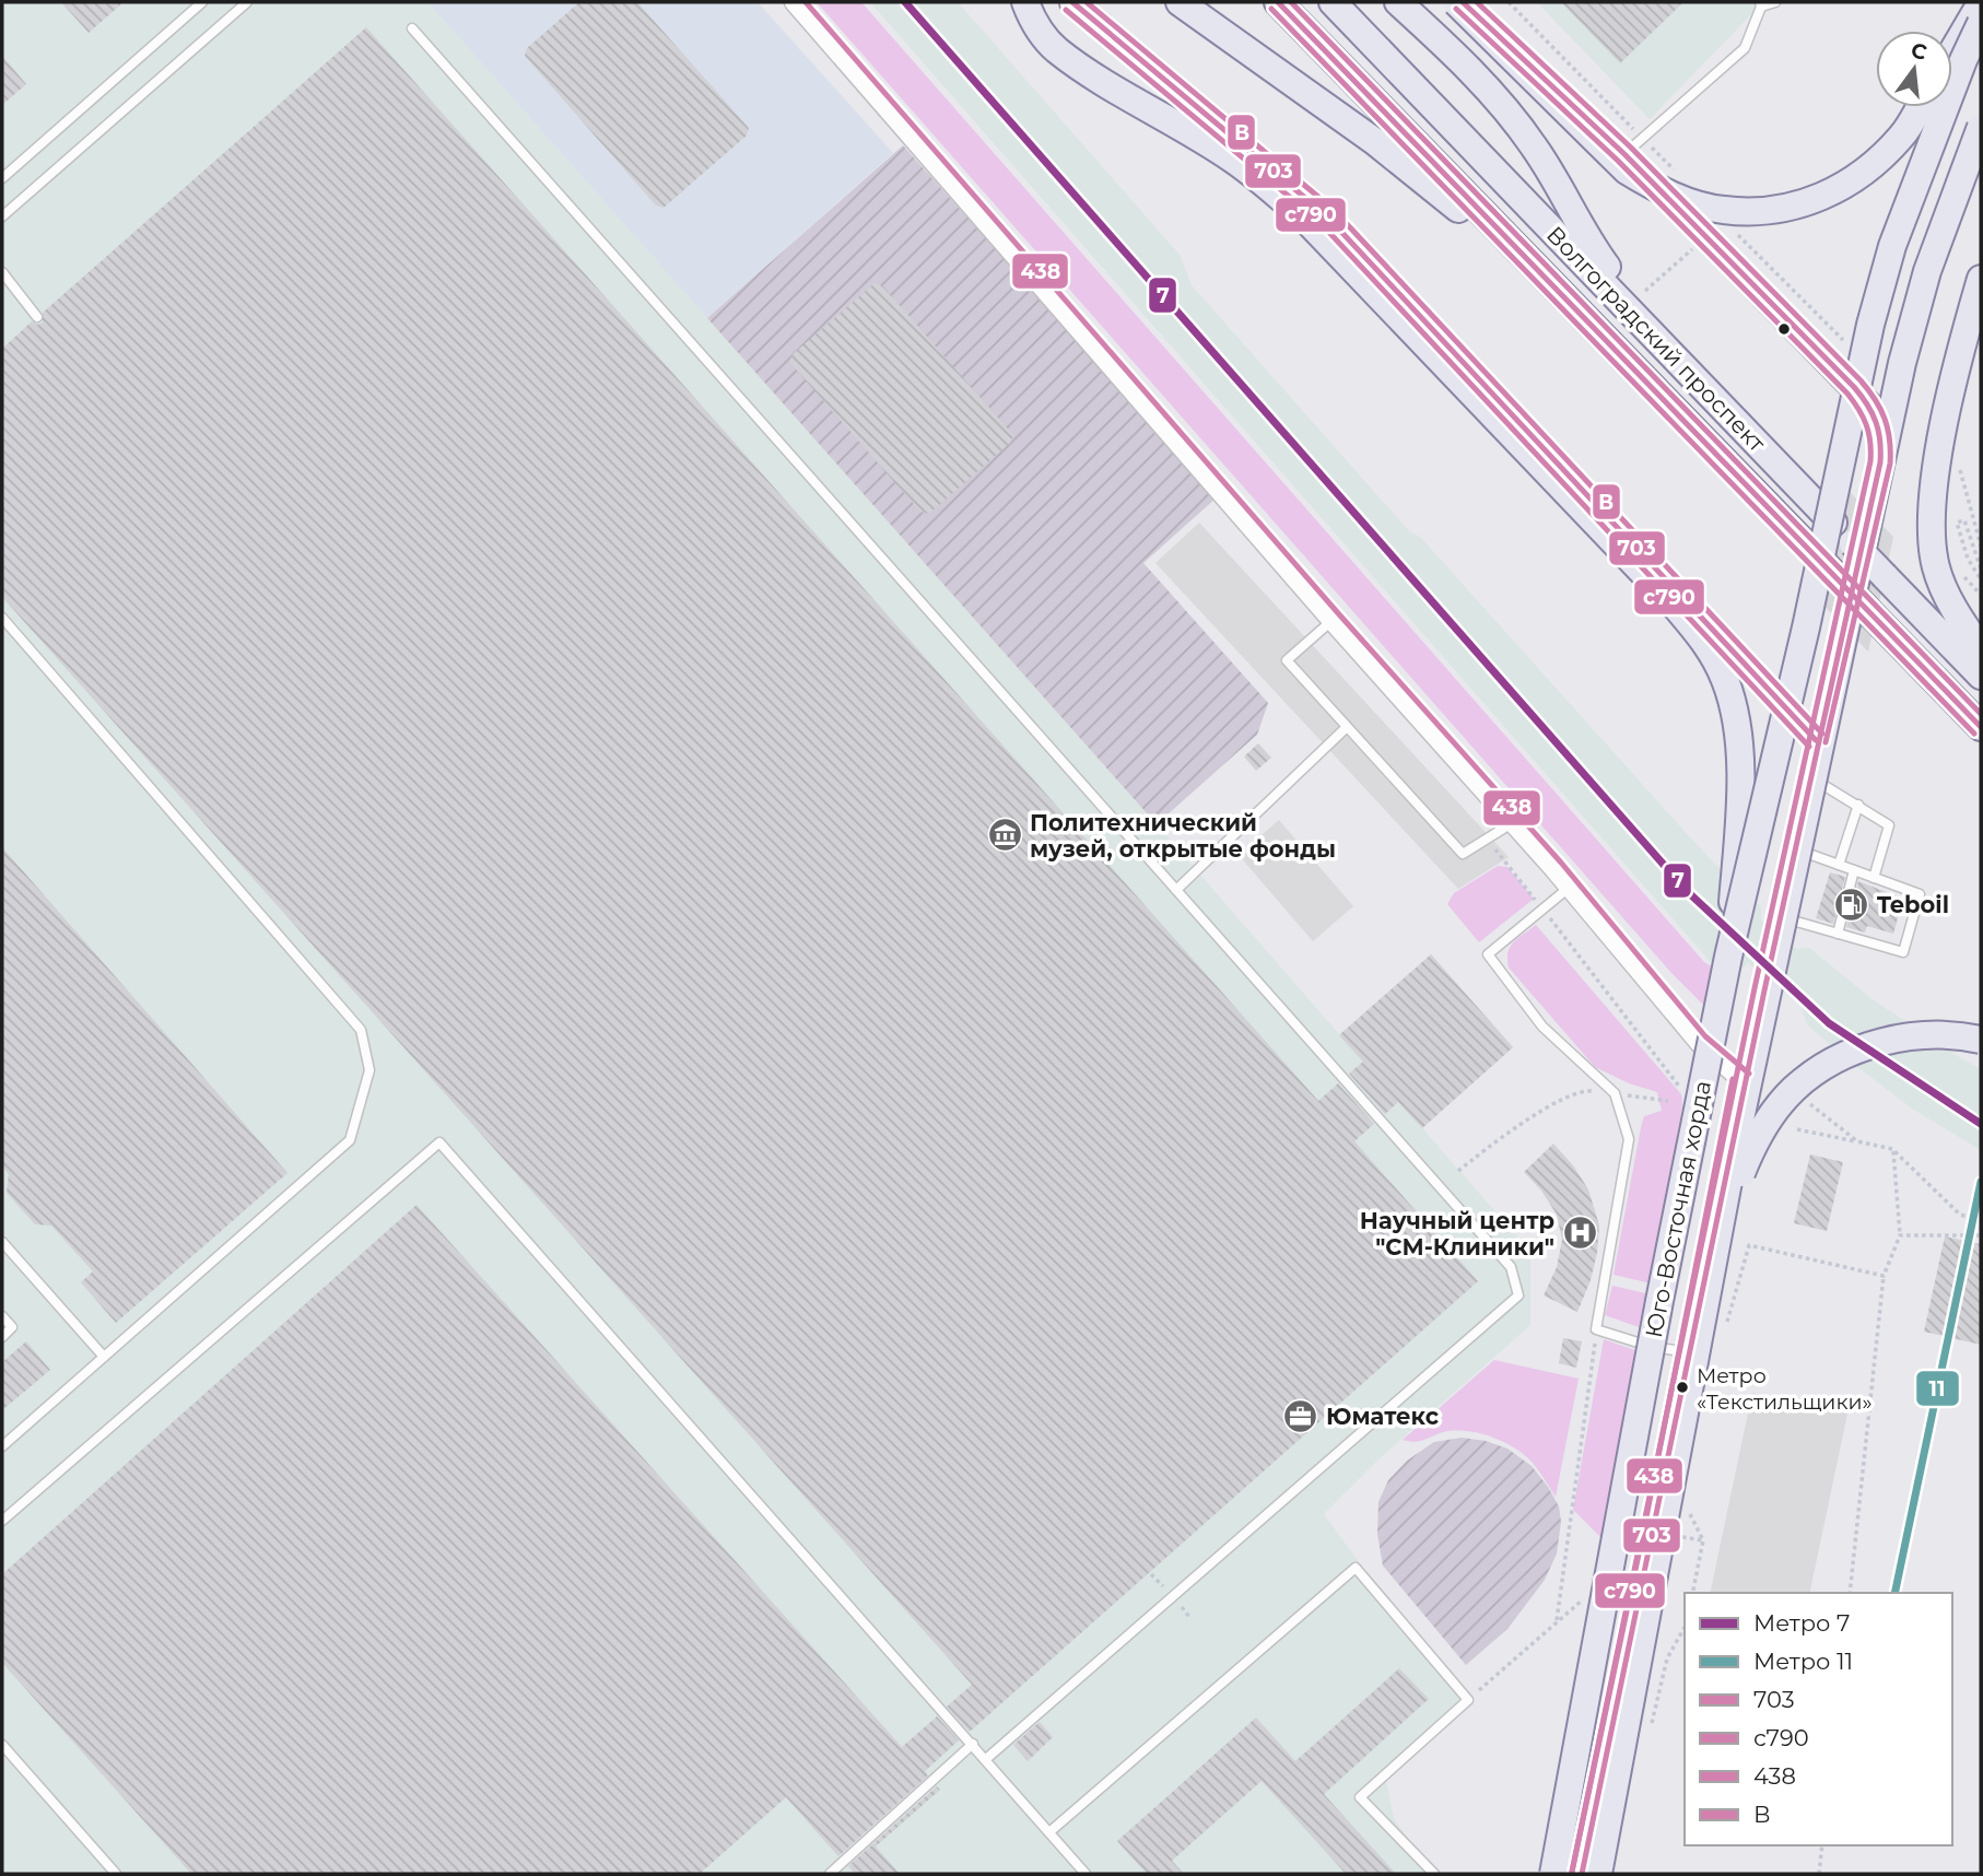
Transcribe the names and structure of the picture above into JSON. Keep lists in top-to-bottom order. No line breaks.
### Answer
{"streets":{"main road":["Волгоградский проспект","Юго-Восточная хорда"]},"places":{"museum":["Политехнический музей, открытые фонды"],"fuel station":["Teboil"],"hospital":["Научный центр \"СМ-Клиники\""],"other":["Метро «Текстильщики»"],"office":["Юматекс"]},"lines":["metro line 7","transit line 703","transit line 438","transit line В","transit line с790","metro line 11"],"legend":["Метро 7","Метро 11","703","с790","438","В"],"north":"top"}
